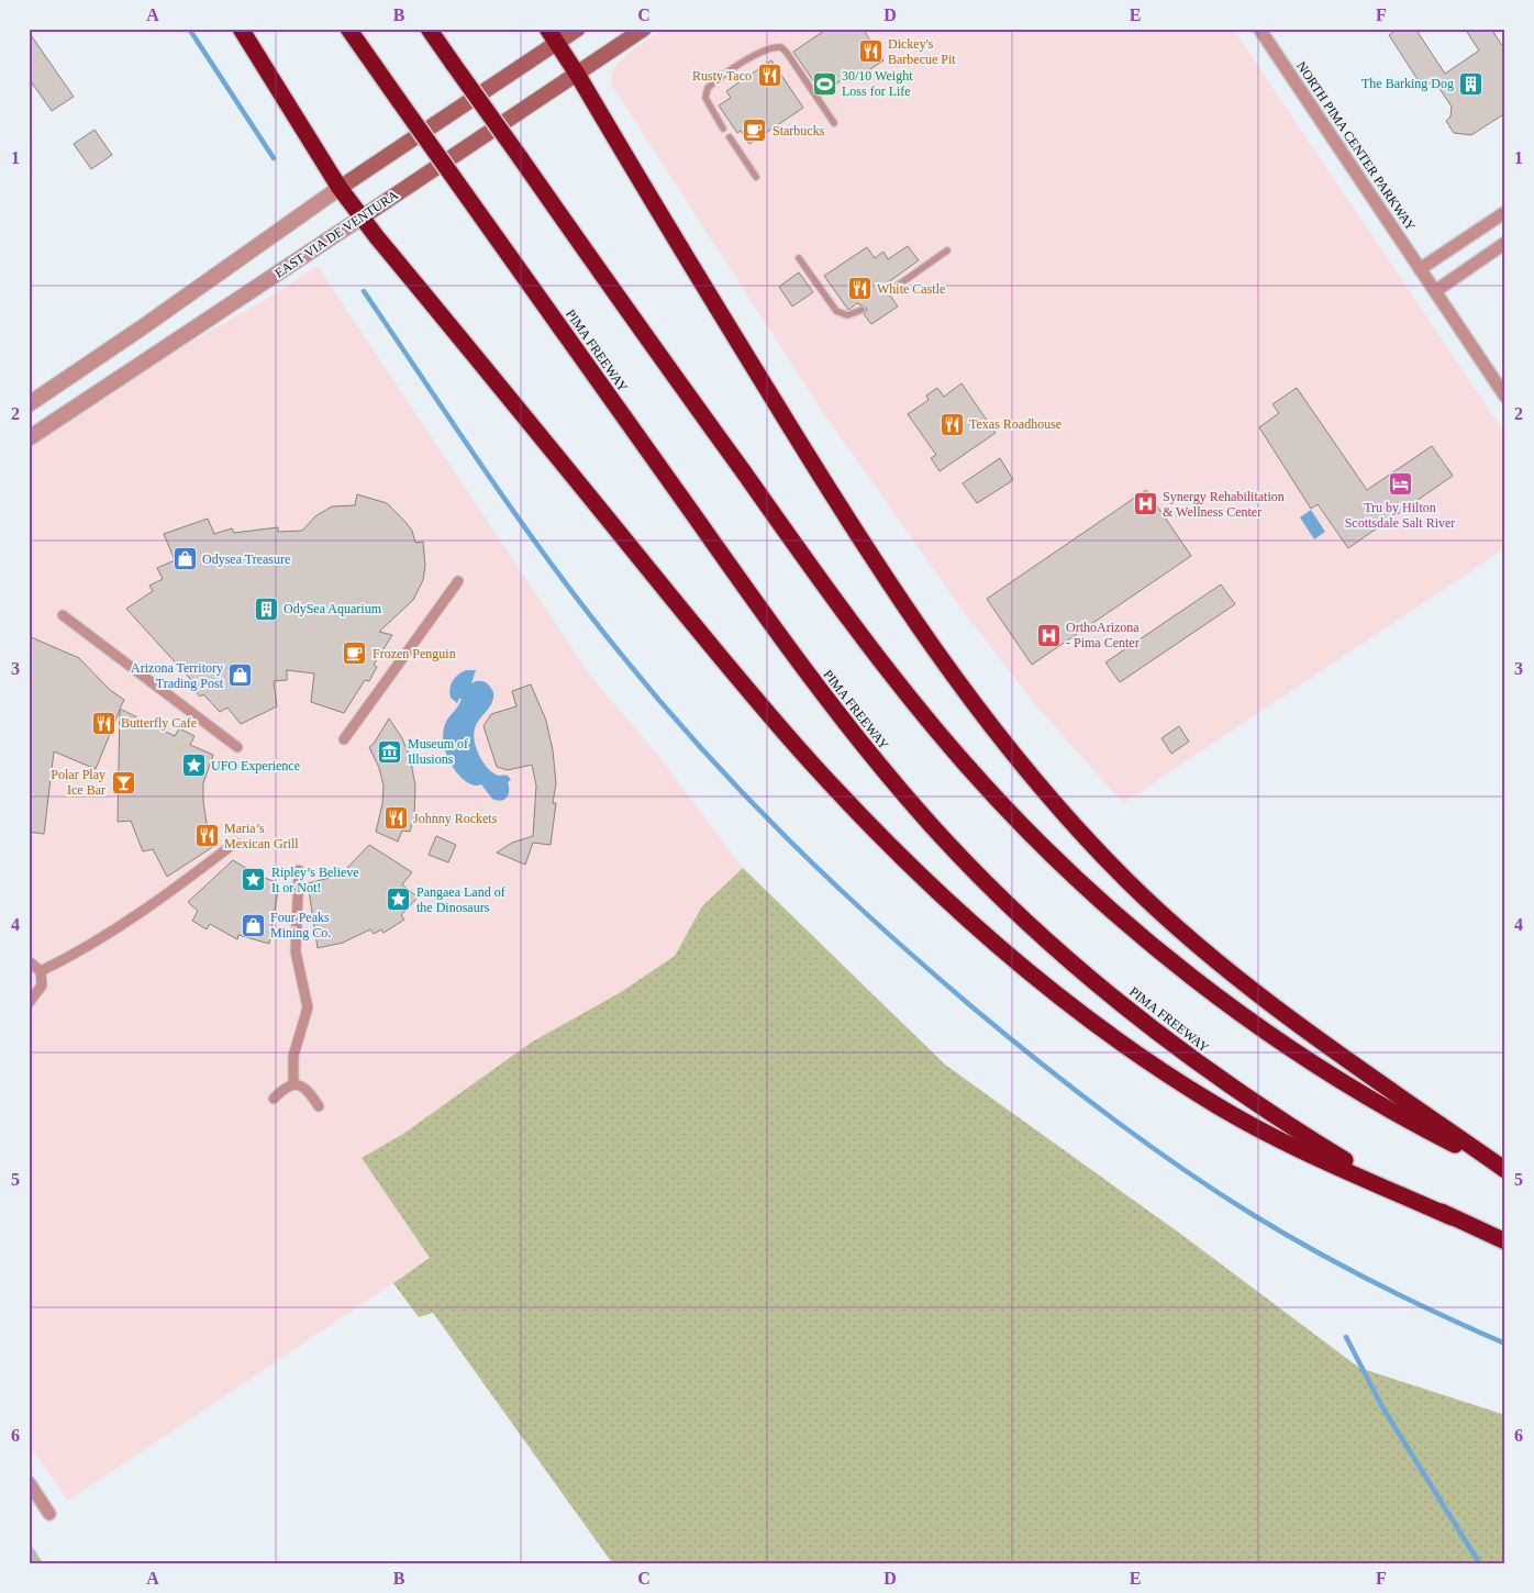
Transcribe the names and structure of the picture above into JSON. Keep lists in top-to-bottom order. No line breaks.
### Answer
{"streets":{"highway":["PIMA FREEWAY"],"main road":["EAST VIA DE VENTURA"],"street":["NORTH PIMA CENTER PARKWAY"]},"places":{"restaurant":["Dickey's Barbecue Pit","Rusty Taco","White Castle","Texas Roadhouse","Butterfly Cafe","Johnny Rockets","Maria’s Mexican Grill"],"sports":["30/10 Weight Loss for Life"],"building":["The Barking Dog","OdySea Aquarium"],"cafe":["Starbucks","Frozen Penguin"],"hotel":["Tru by Hilton Scottsdale Salt River"],"hospital":["Synergy Rehabilitation & Wellness Center","OrthoArizona - Pima Center"],"shop":["Odysea Treasure","Arizona Territory Trading Post","Four Peaks Mining Co."],"museum":["Museum of Illusions"],"place":["UFO Experience","Ripley’s Believe It or Not!","Pangaea Land of the Dinosaurs"],"bar":["Polar Play Ice Bar"]},"grid":{"columns":["A","B","C","D","E","F"],"rows":["1","2","3","4","5","6"]}}
